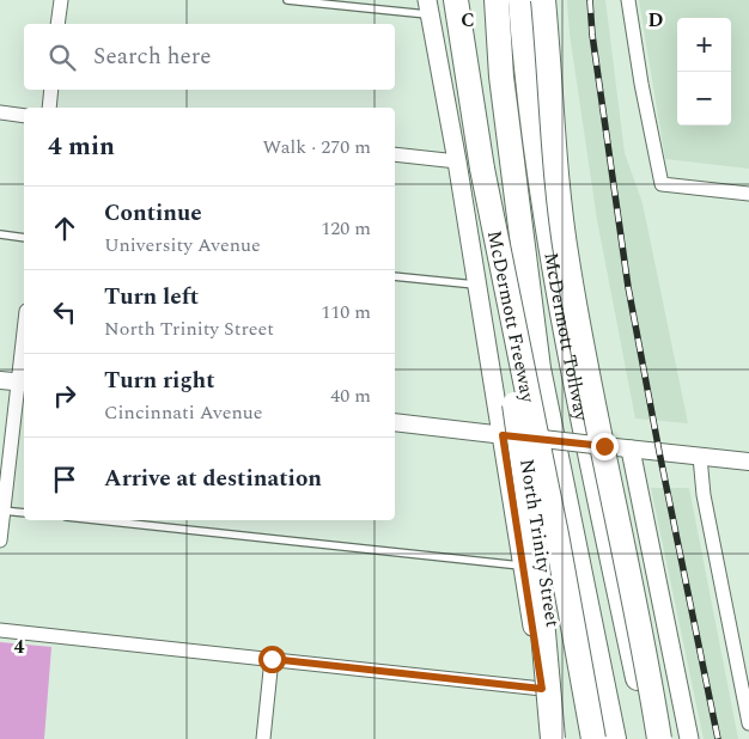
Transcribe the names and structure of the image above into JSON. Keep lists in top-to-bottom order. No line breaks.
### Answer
{"streets":{"highway":["McDermott Freeway","McDermott Tollway"],"main road":["North Trinity Street"]},"page":{"map_buttons":["+","−"],"search":"Search here","heading":["4 min","Walk · 270 m"],"list":[["Continue","University Avenue","120 m"],["Turn left","North Trinity Street","110 m"],["Turn right","Cincinnati Avenue","40 m"],"Arrive at destination"]},"grid":{"columns":["C","D"],"rows":["4"]}}
